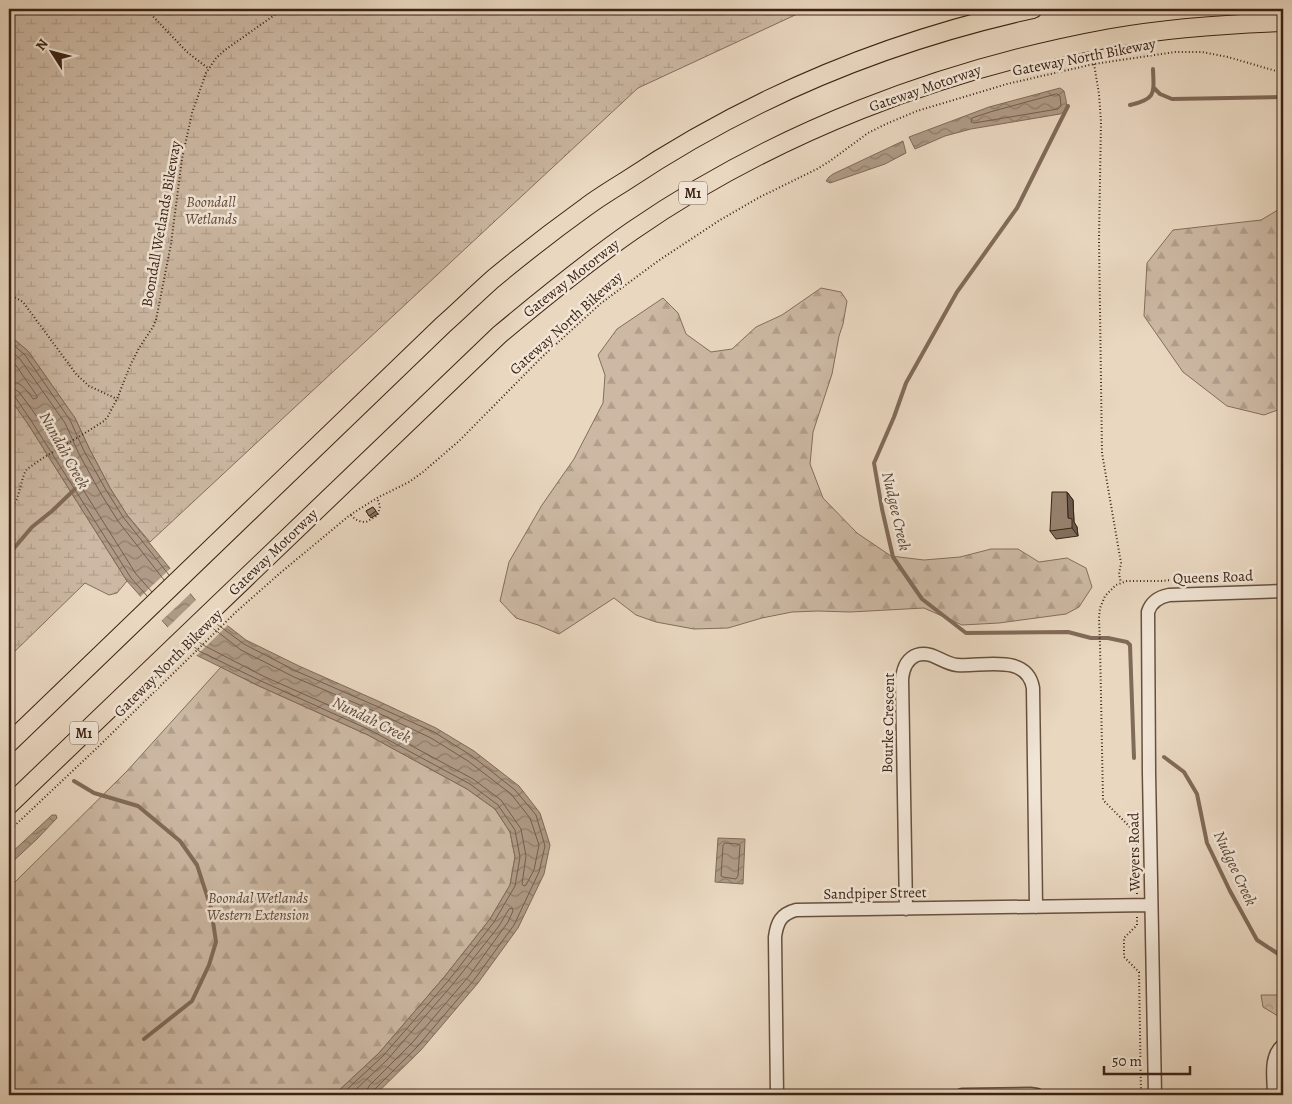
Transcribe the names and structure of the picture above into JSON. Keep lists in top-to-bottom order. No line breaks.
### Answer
{"streets":{"highway":["Gateway Motorway","M1"],"street":["Queens Road","Bourke Crescent","Weyers Road","Sandpiper Street"],"path":["Gateway North Bikeway","Boondall Wetlands Bikeway"]},"crossings":[["Gateway North Bikeway","Gateway Motorway"],["Queens Road","Weyers Road"],["Bourke Crescent","Sandpiper Street"],["Weyers Road","Sandpiper Street"]],"water":["Nundah Creek","Nudgee Creek"],"parks":["Boondall Wetlands","Boondal Wetlands Western Extension"],"scale_bar":"50 m","north":"top left"}
